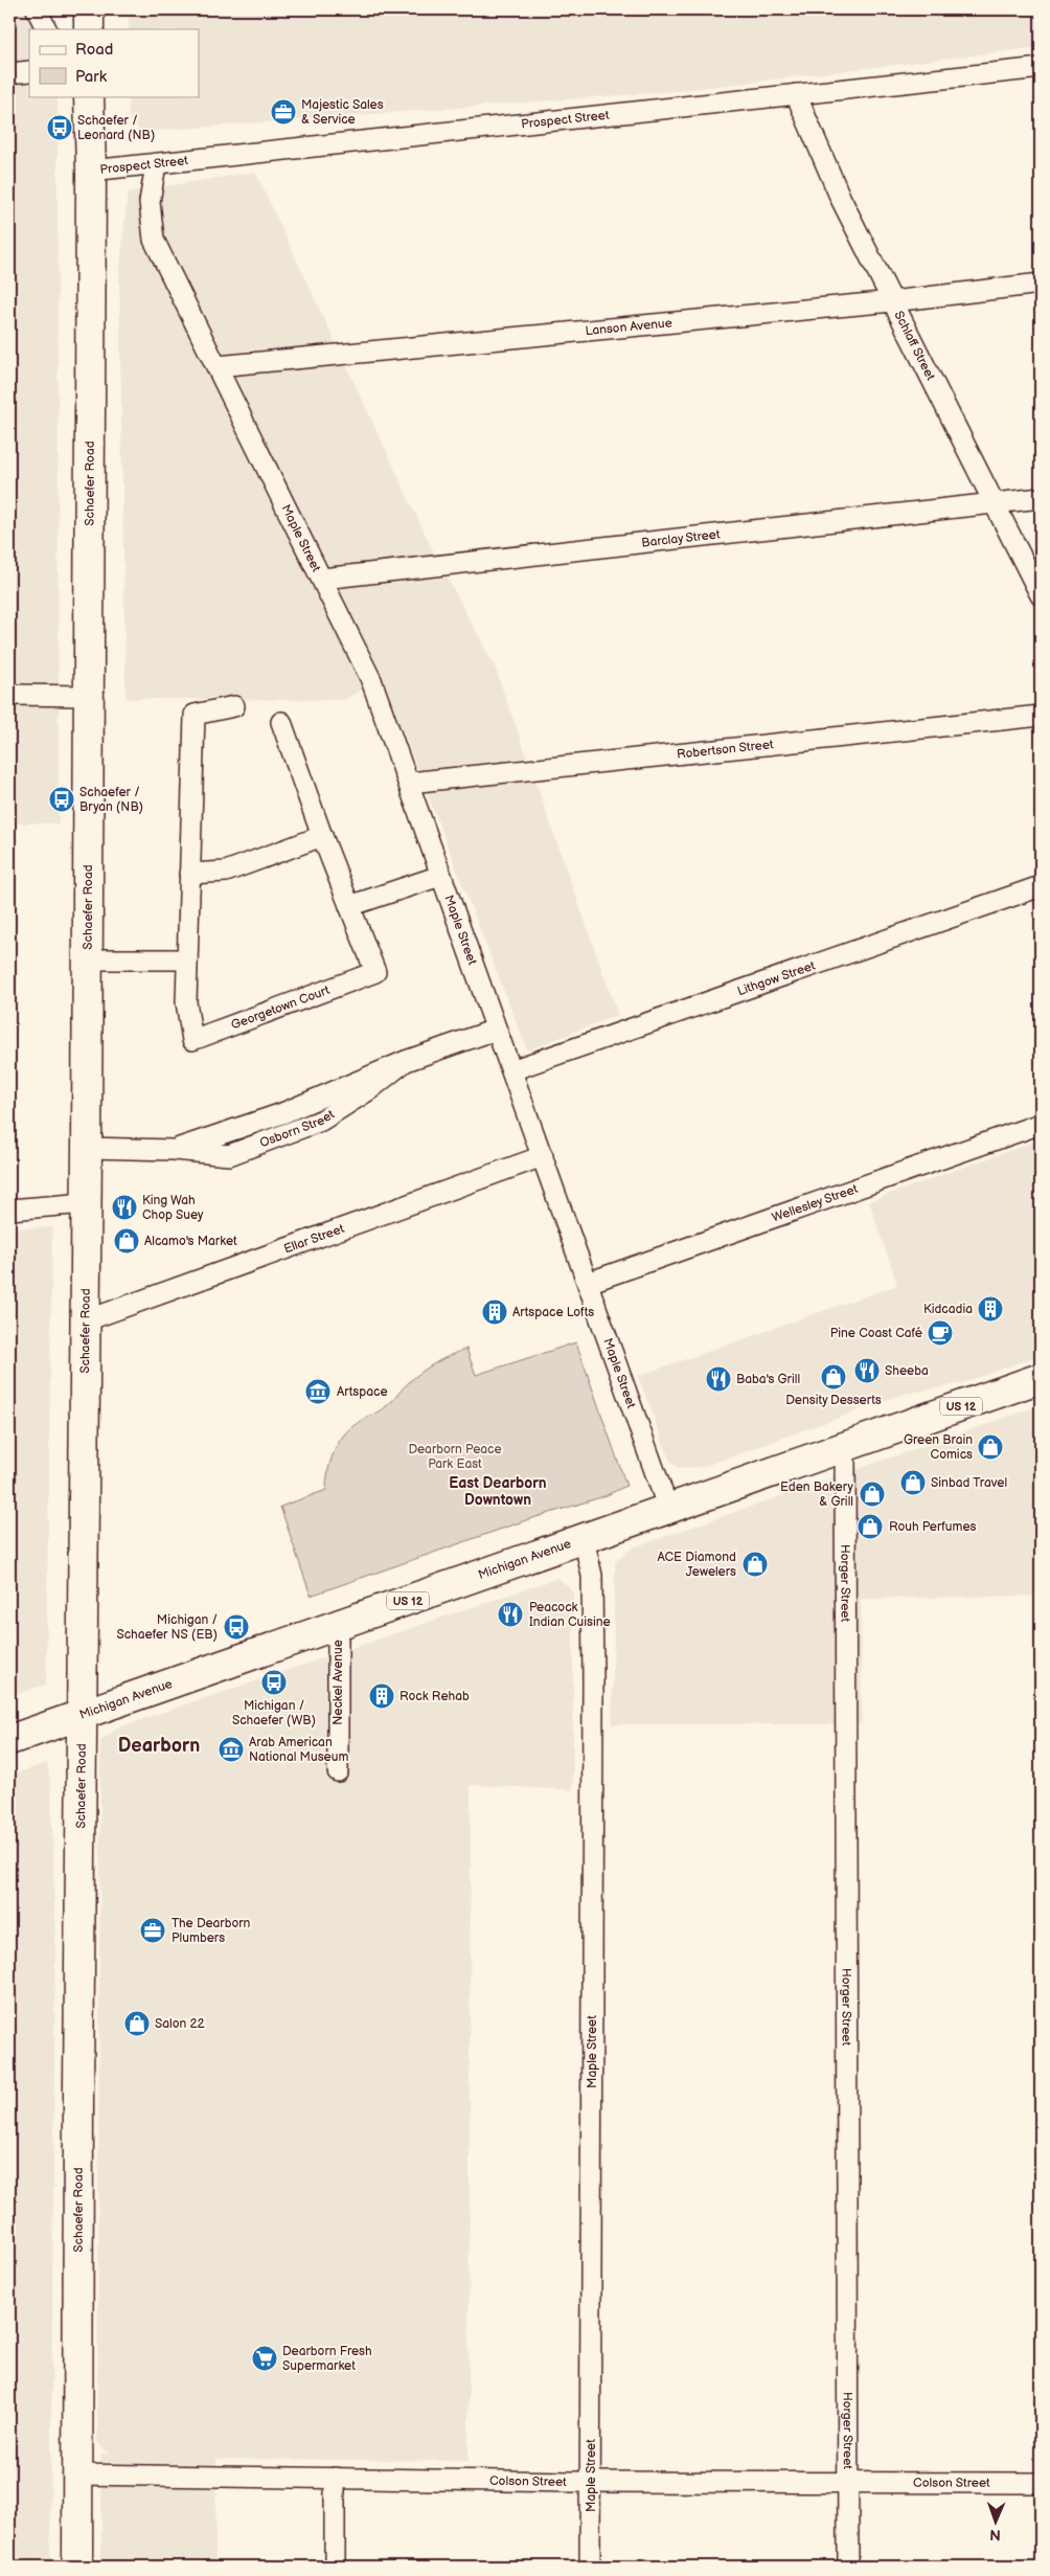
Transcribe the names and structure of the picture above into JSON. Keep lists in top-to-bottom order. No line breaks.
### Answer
{"streets":{"main road":["Schaefer Road","US 12","Michigan Avenue"],"street":["Prospect Street","Lanson Avenue","Schlaff Street","Maple Street","Barclay Street","Robertson Street","Lithgow Street","Georgetown Court","Osborn Street","Wellesley Street","Ellar Street","Horger Street","Neckel Avenue","Colson Street"]},"crossings":[["Prospect Street","Schlaff Street"],["Prospect Street","Schaefer Road"],["Prospect Street","Maple Street"],["Lanson Avenue","Schlaff Street"],["Lanson Avenue","Maple Street"],["Schlaff Street","Barclay Street"],["Schaefer Road","Osborn Street"],["Schaefer Road","Ellar Street"],["Schaefer Road","Michigan Avenue"],["Schaefer Road","Colson Street"],["Maple Street","Barclay Street"],["Maple Street","Robertson Street"],["Maple Street","Lithgow Street"],["Maple Street","Osborn Street"],["Maple Street","Wellesley Street"],["Maple Street","Ellar Street"],["Maple Street","Michigan Avenue"],["Maple Street","Colson Street"],["Michigan Avenue","Horger Street"],["Michigan Avenue","Neckel Avenue"],["Horger Street","Colson Street"]],"districts":["East Dearborn Downtown","Dearborn"],"parks":["Dearborn Peace Park East"],"places":{"office":["Majestic Sales & Service","The Dearborn Plumbers"],"bus stop":["Schaefer / Leonard (NB)","Schaefer / Bryan (NB)","Michigan / Schaefer NS (EB)","Michigan / Schaefer (WB)"],"restaurant":["King Wah Chop Suey","Sheeba","Baba's Grill","Peacock Indian Cuisine"],"shop":["Alcamo's Market","Density Desserts","Green Brain Comics","Sinbad Travel","Eden Bakery & Grill","Rouh Perfumes","ACE Diamond Jewelers","Salon 22"],"building":["Kidcadia","Artspace Lofts","Rock Rehab"],"cafe":["Pine Coast Café"],"museum":["Artspace","Arab American National Museum"],"supermarket":["Dearborn Fresh Supermarket"]},"legend":["Road","Park"],"north":"bottom"}
